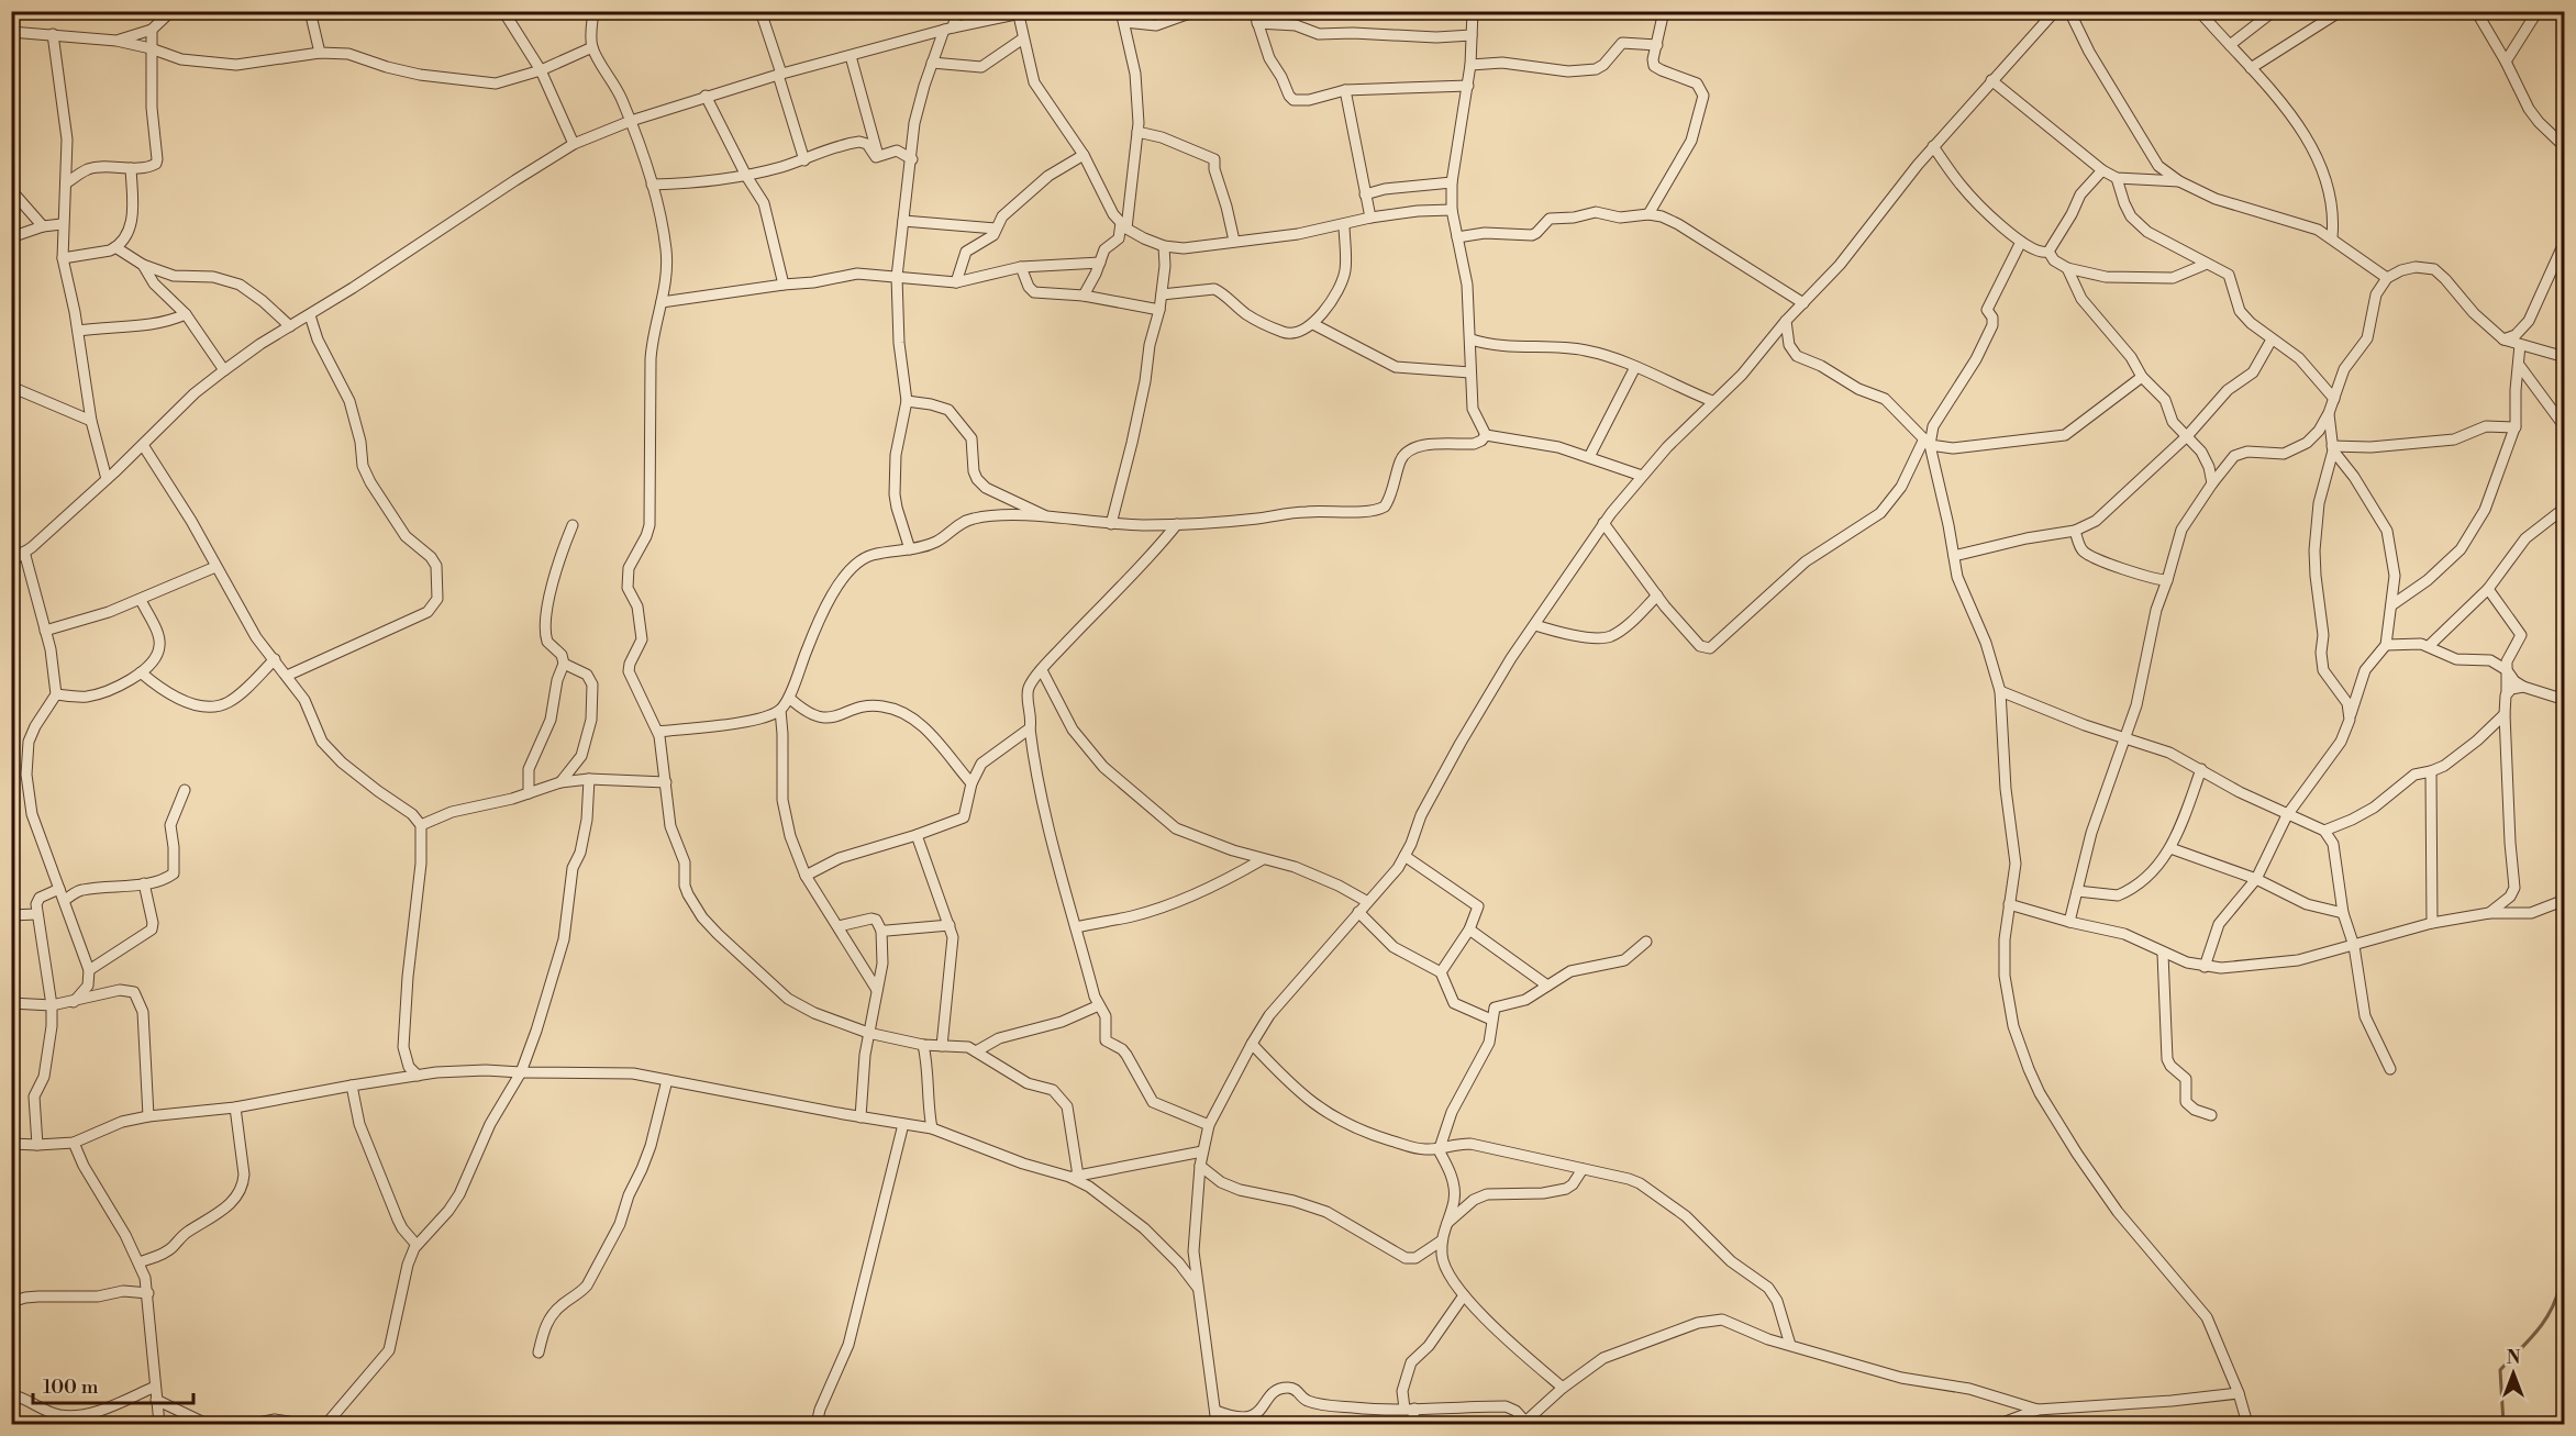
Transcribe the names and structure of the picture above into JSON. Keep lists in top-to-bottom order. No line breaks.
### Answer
{"scale_bar":"100 m","north":"top"}
